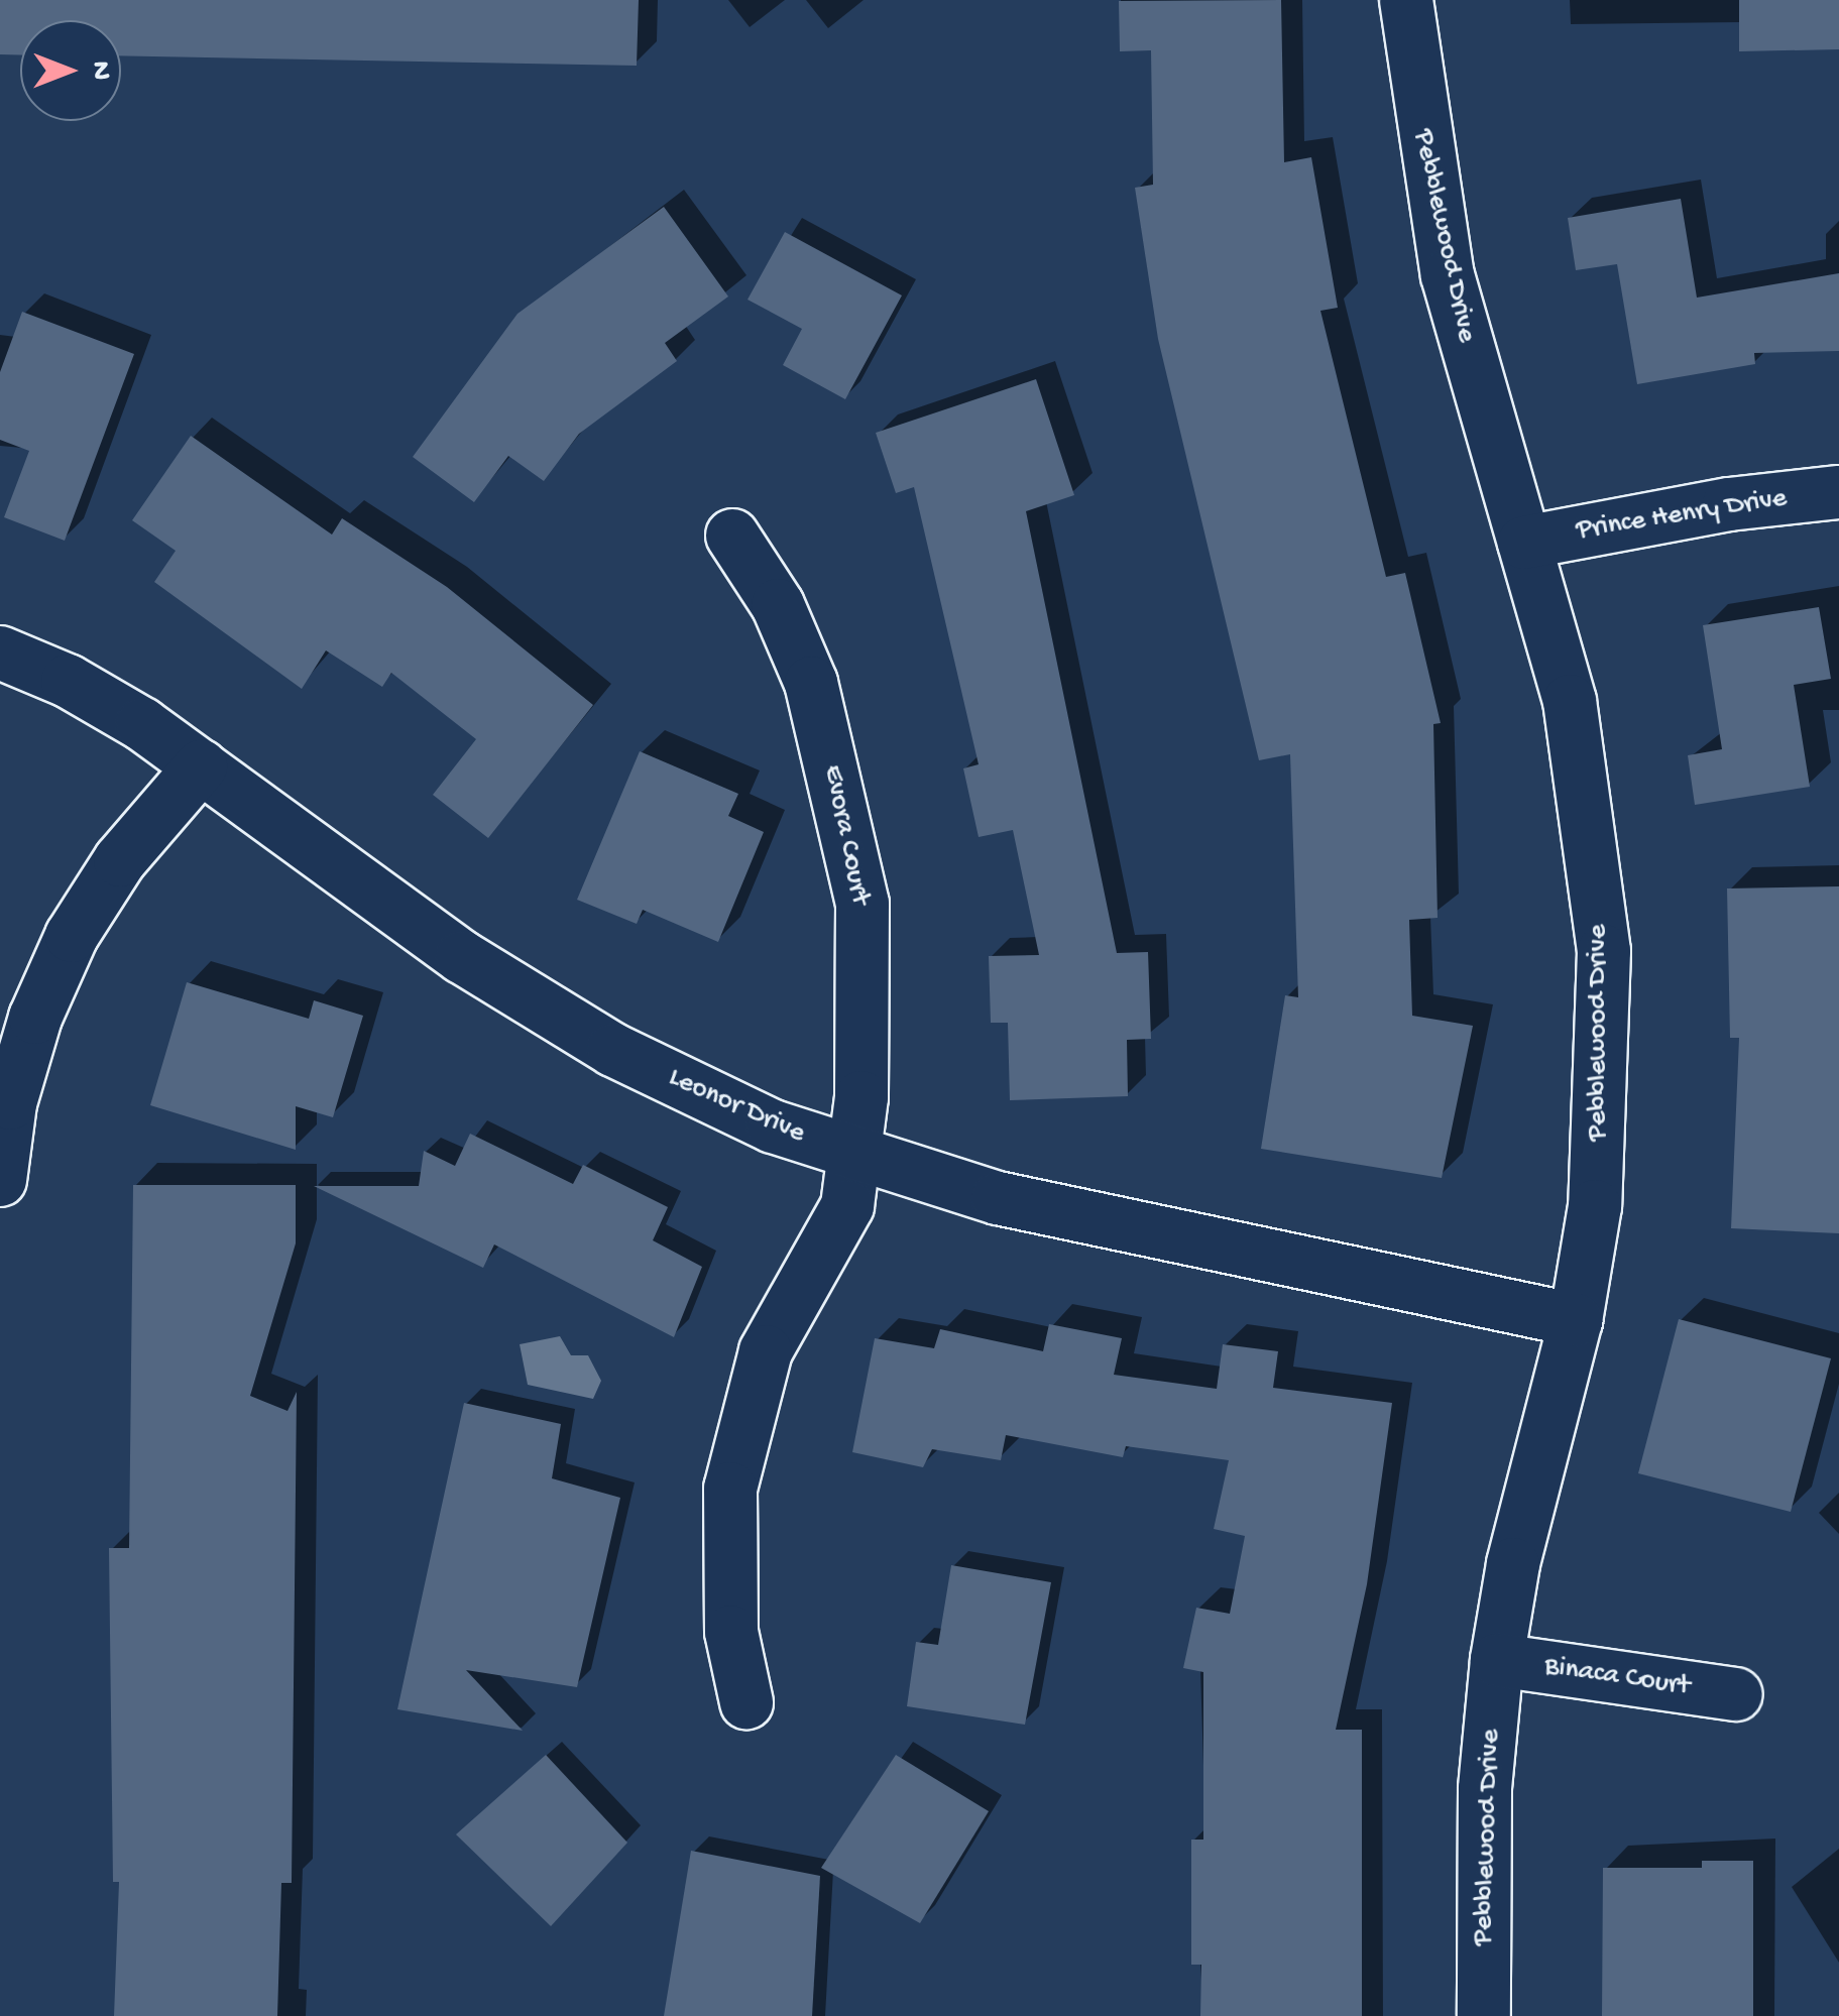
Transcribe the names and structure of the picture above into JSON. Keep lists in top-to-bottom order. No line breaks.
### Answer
{"streets":{"street":["Pebblewood Drive","Prince Henry Drive","Evora Court","Leonor Drive","Binaca Court"]},"crossings":[["Pebblewood Drive","Prince Henry Drive"],["Pebblewood Drive","Leonor Drive"],["Pebblewood Drive","Binaca Court"],["Evora Court","Leonor Drive"]],"north":"right"}
